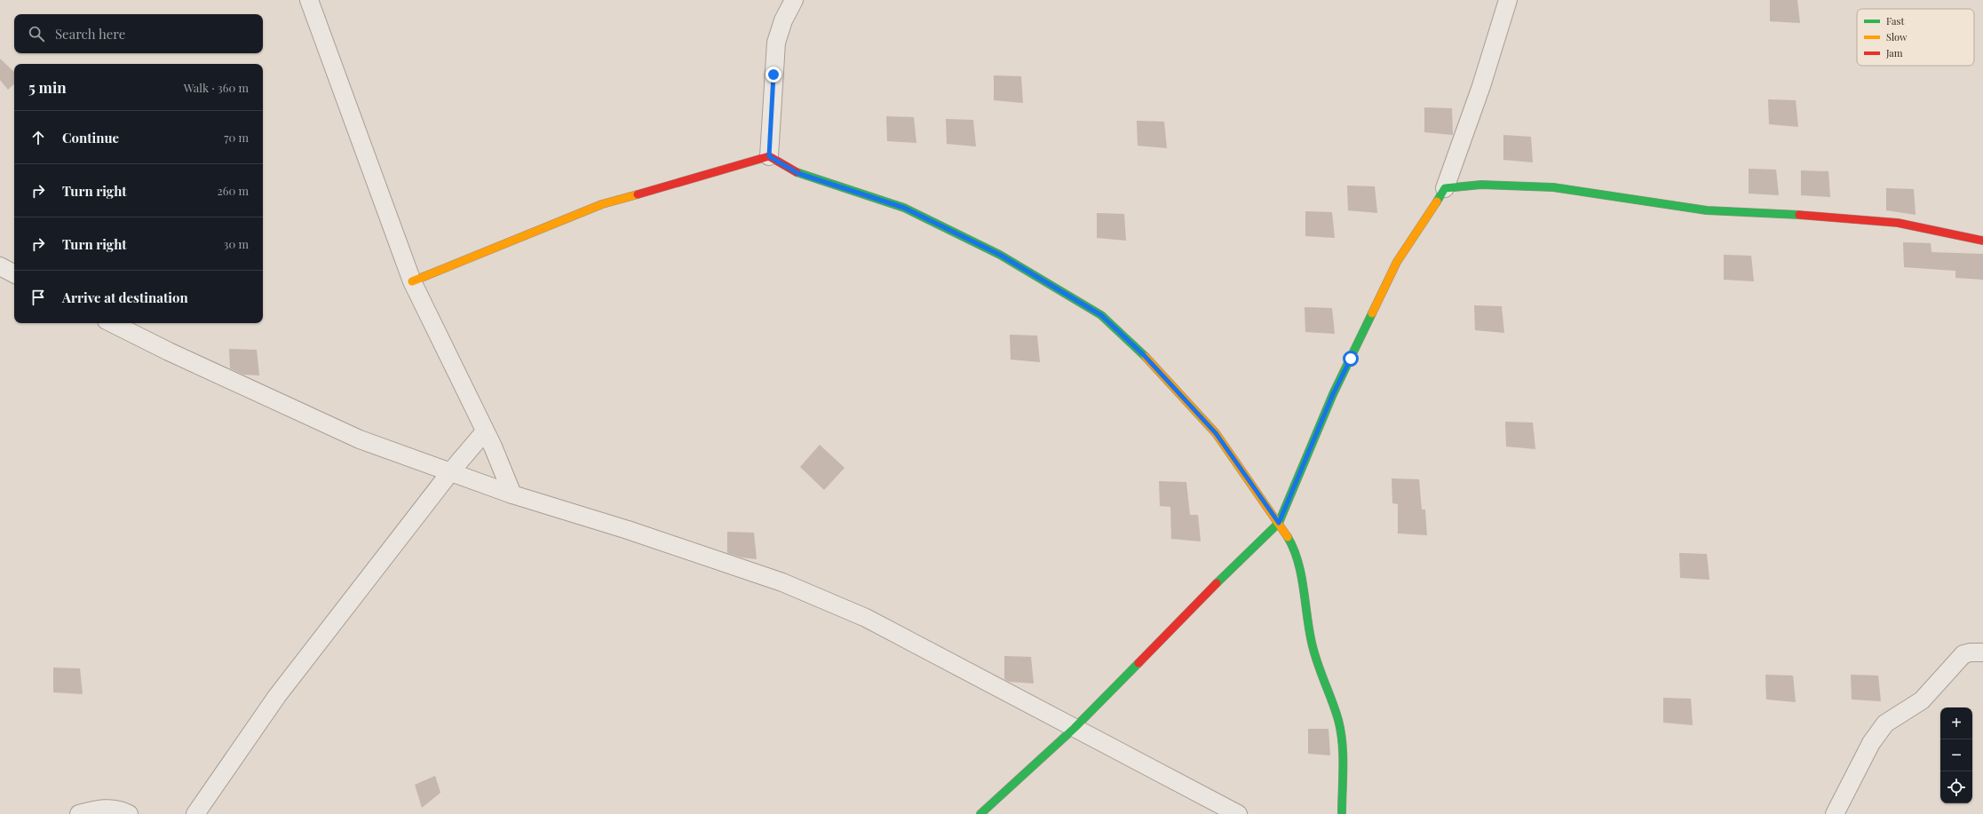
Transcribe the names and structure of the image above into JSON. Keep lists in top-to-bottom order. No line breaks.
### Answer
{"legend":["Fast","Slow","Jam"],"page":{"search":"Search here","heading":["5 min","Walk · 360 m"],"list":[["Continue","70 m"],["Turn right","260 m"],["Turn right","30 m"],"Arrive at destination"],"map_buttons":["+","−"]}}
